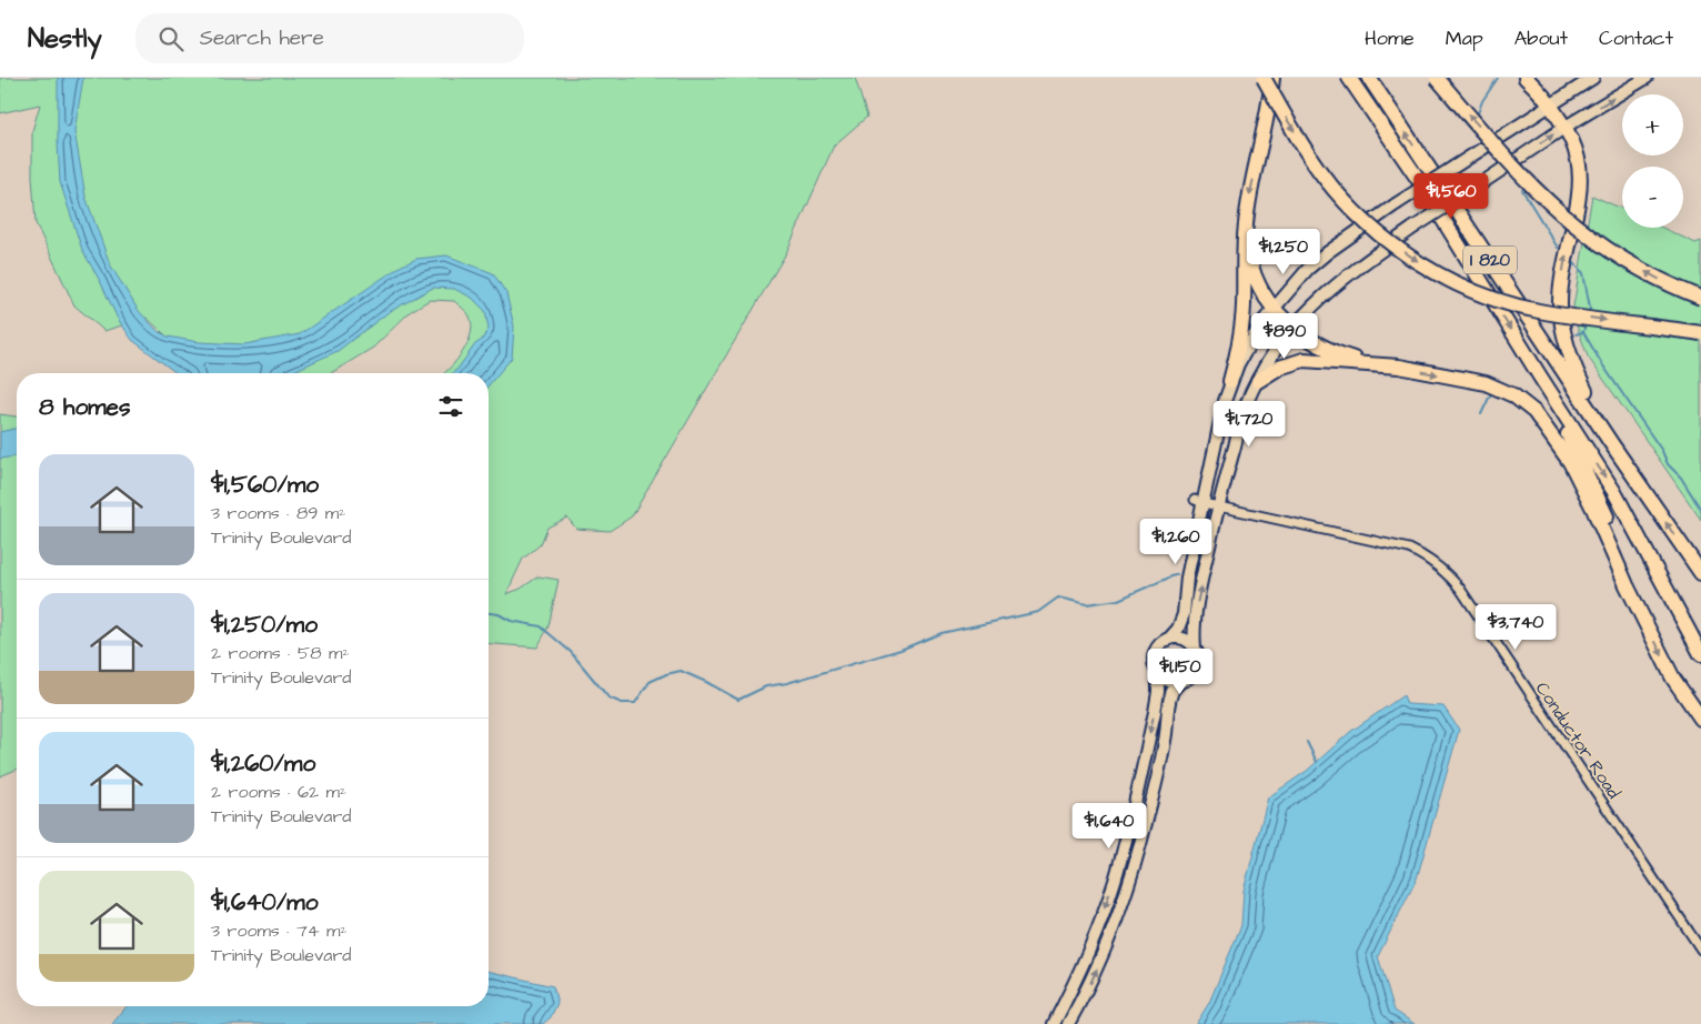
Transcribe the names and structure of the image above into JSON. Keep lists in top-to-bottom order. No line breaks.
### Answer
{"streets":{"highway":["I 820"],"street":["Conductor Road"]},"page":{"header":"Nestly","search":"Search here","nav":["Home","Map","About","Contact"],"map_buttons":["+","−"],"price":["$1,560","$1,250","$890","$1,720","$1,260","$3,740","$1,150","$1,640"],"heading":"8 homes","list":[{"name":"$1,560/mo","note":"3 rooms · 89 m² · Trinity Boulevard"},{"name":"$1,250/mo","note":"2 rooms · 58 m² · Trinity Boulevard"},{"name":"$1,260/mo","note":"2 rooms · 62 m² · Trinity Boulevard"},{"name":"$1,640/mo","note":"3 rooms · 74 m² · Trinity Boulevard"}]}}
